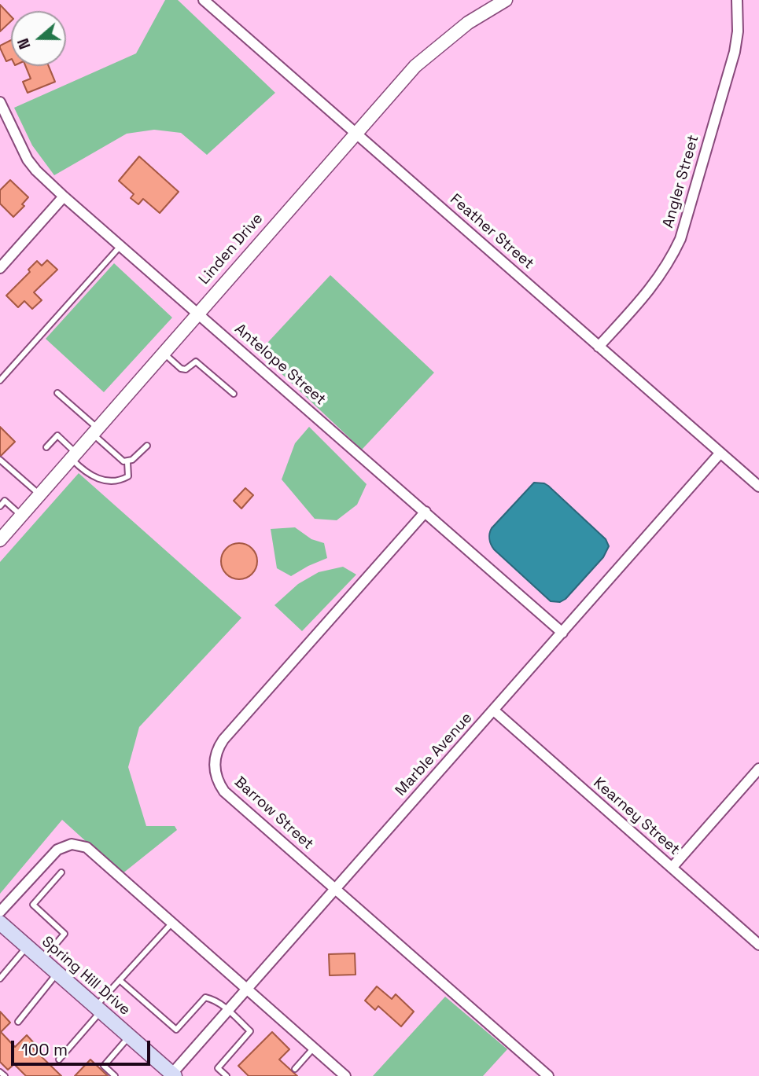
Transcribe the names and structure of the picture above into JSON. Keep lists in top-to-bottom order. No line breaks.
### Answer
{"streets":{"main road":["Spring Hill Drive"],"street":["Angler Street","Feather Street","Linden Drive","Antelope Street","Marble Avenue","Barrow Street","Kearney Street"]},"crossings":[["Angler Street","Feather Street"],["Feather Street","Linden Drive"],["Feather Street","Marble Avenue"],["Linden Drive","Antelope Street"],["Antelope Street","Marble Avenue"],["Antelope Street","Barrow Street"],["Marble Avenue","Barrow Street"],["Marble Avenue","Kearney Street"],["Marble Avenue","Spring Hill Drive"]],"scale_bar":"100 m","north":"left"}
